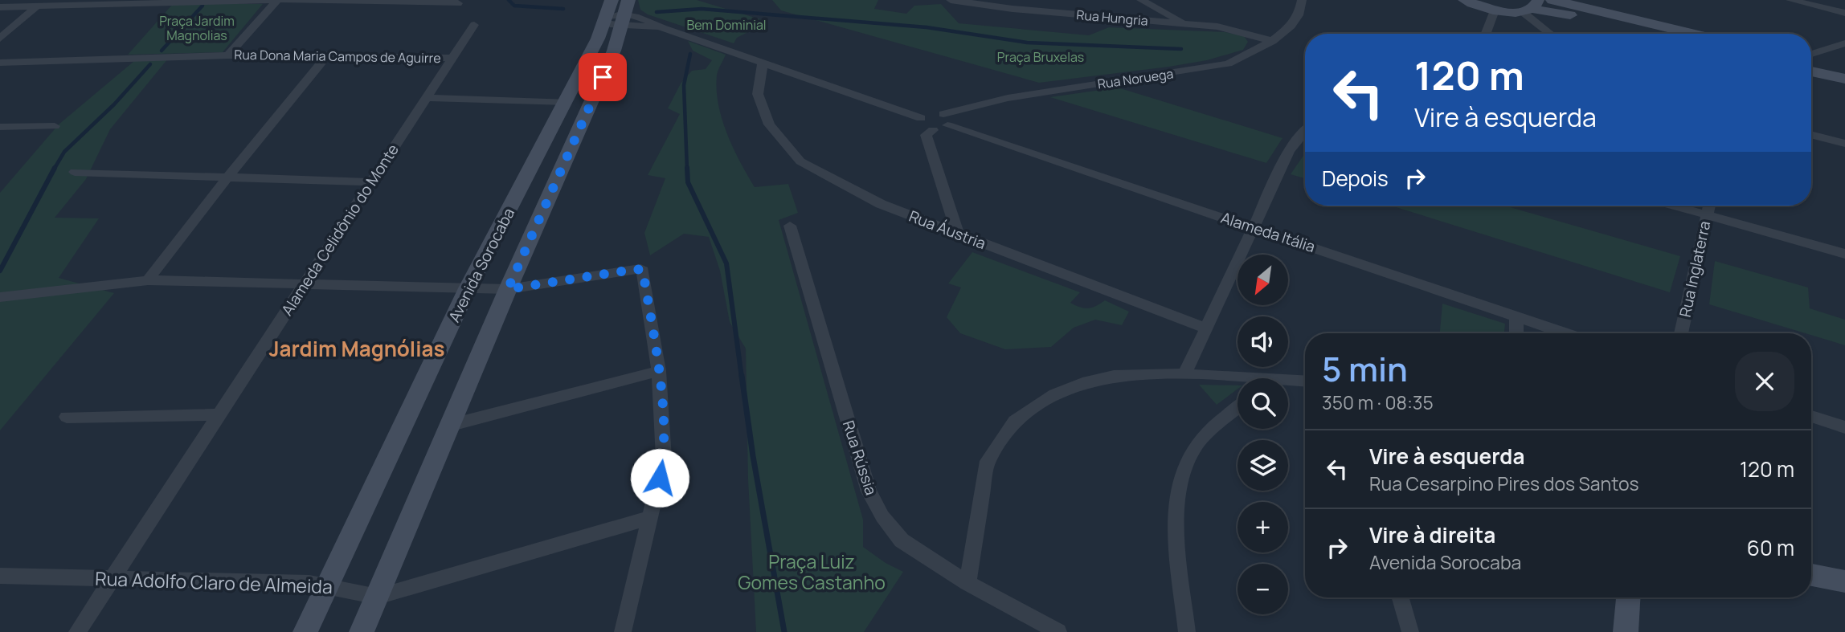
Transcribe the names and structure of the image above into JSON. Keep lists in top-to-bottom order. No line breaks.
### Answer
{"streets":{"street":["Rua Hungria","Rua Dona Maria Campos de Aguirre","Rua Noruega","Alameda Celidônio do Monte","Rua Áustria","Alameda Itália","Avenida Sorocaba","Rua Inglaterra","Rua Rússia","Rua Adolfo Claro de Almeida"]},"crossings":[["Rua Hungria","Rua Noruega"],["Rua Dona Maria Campos de Aguirre","Alameda Celidônio do Monte"],["Rua Noruega","Alameda Itália"],["Alameda Celidônio do Monte","Rua Adolfo Claro de Almeida"],["Avenida Sorocaba","Rua Adolfo Claro de Almeida"]],"districts":["Jardim Magnólias"],"parks":["Praça Jardim Magnolias","Bem Dominial","Praça Bruxelas","Praça Luiz Gomes Castanho"],"north":"bottom left","page":{"turn":["120 m","Vire à esquerda"],"then":"Depois","map_buttons":["+","−"],"heading":["5 min","350 m · 08:35"],"list":[{"name":"Vire à esquerda","note":"Rua Cesarpino Pires dos Santos","value":"120 m"},{"name":"Vire à direita","note":"Avenida Sorocaba","value":"60 m"}]}}
